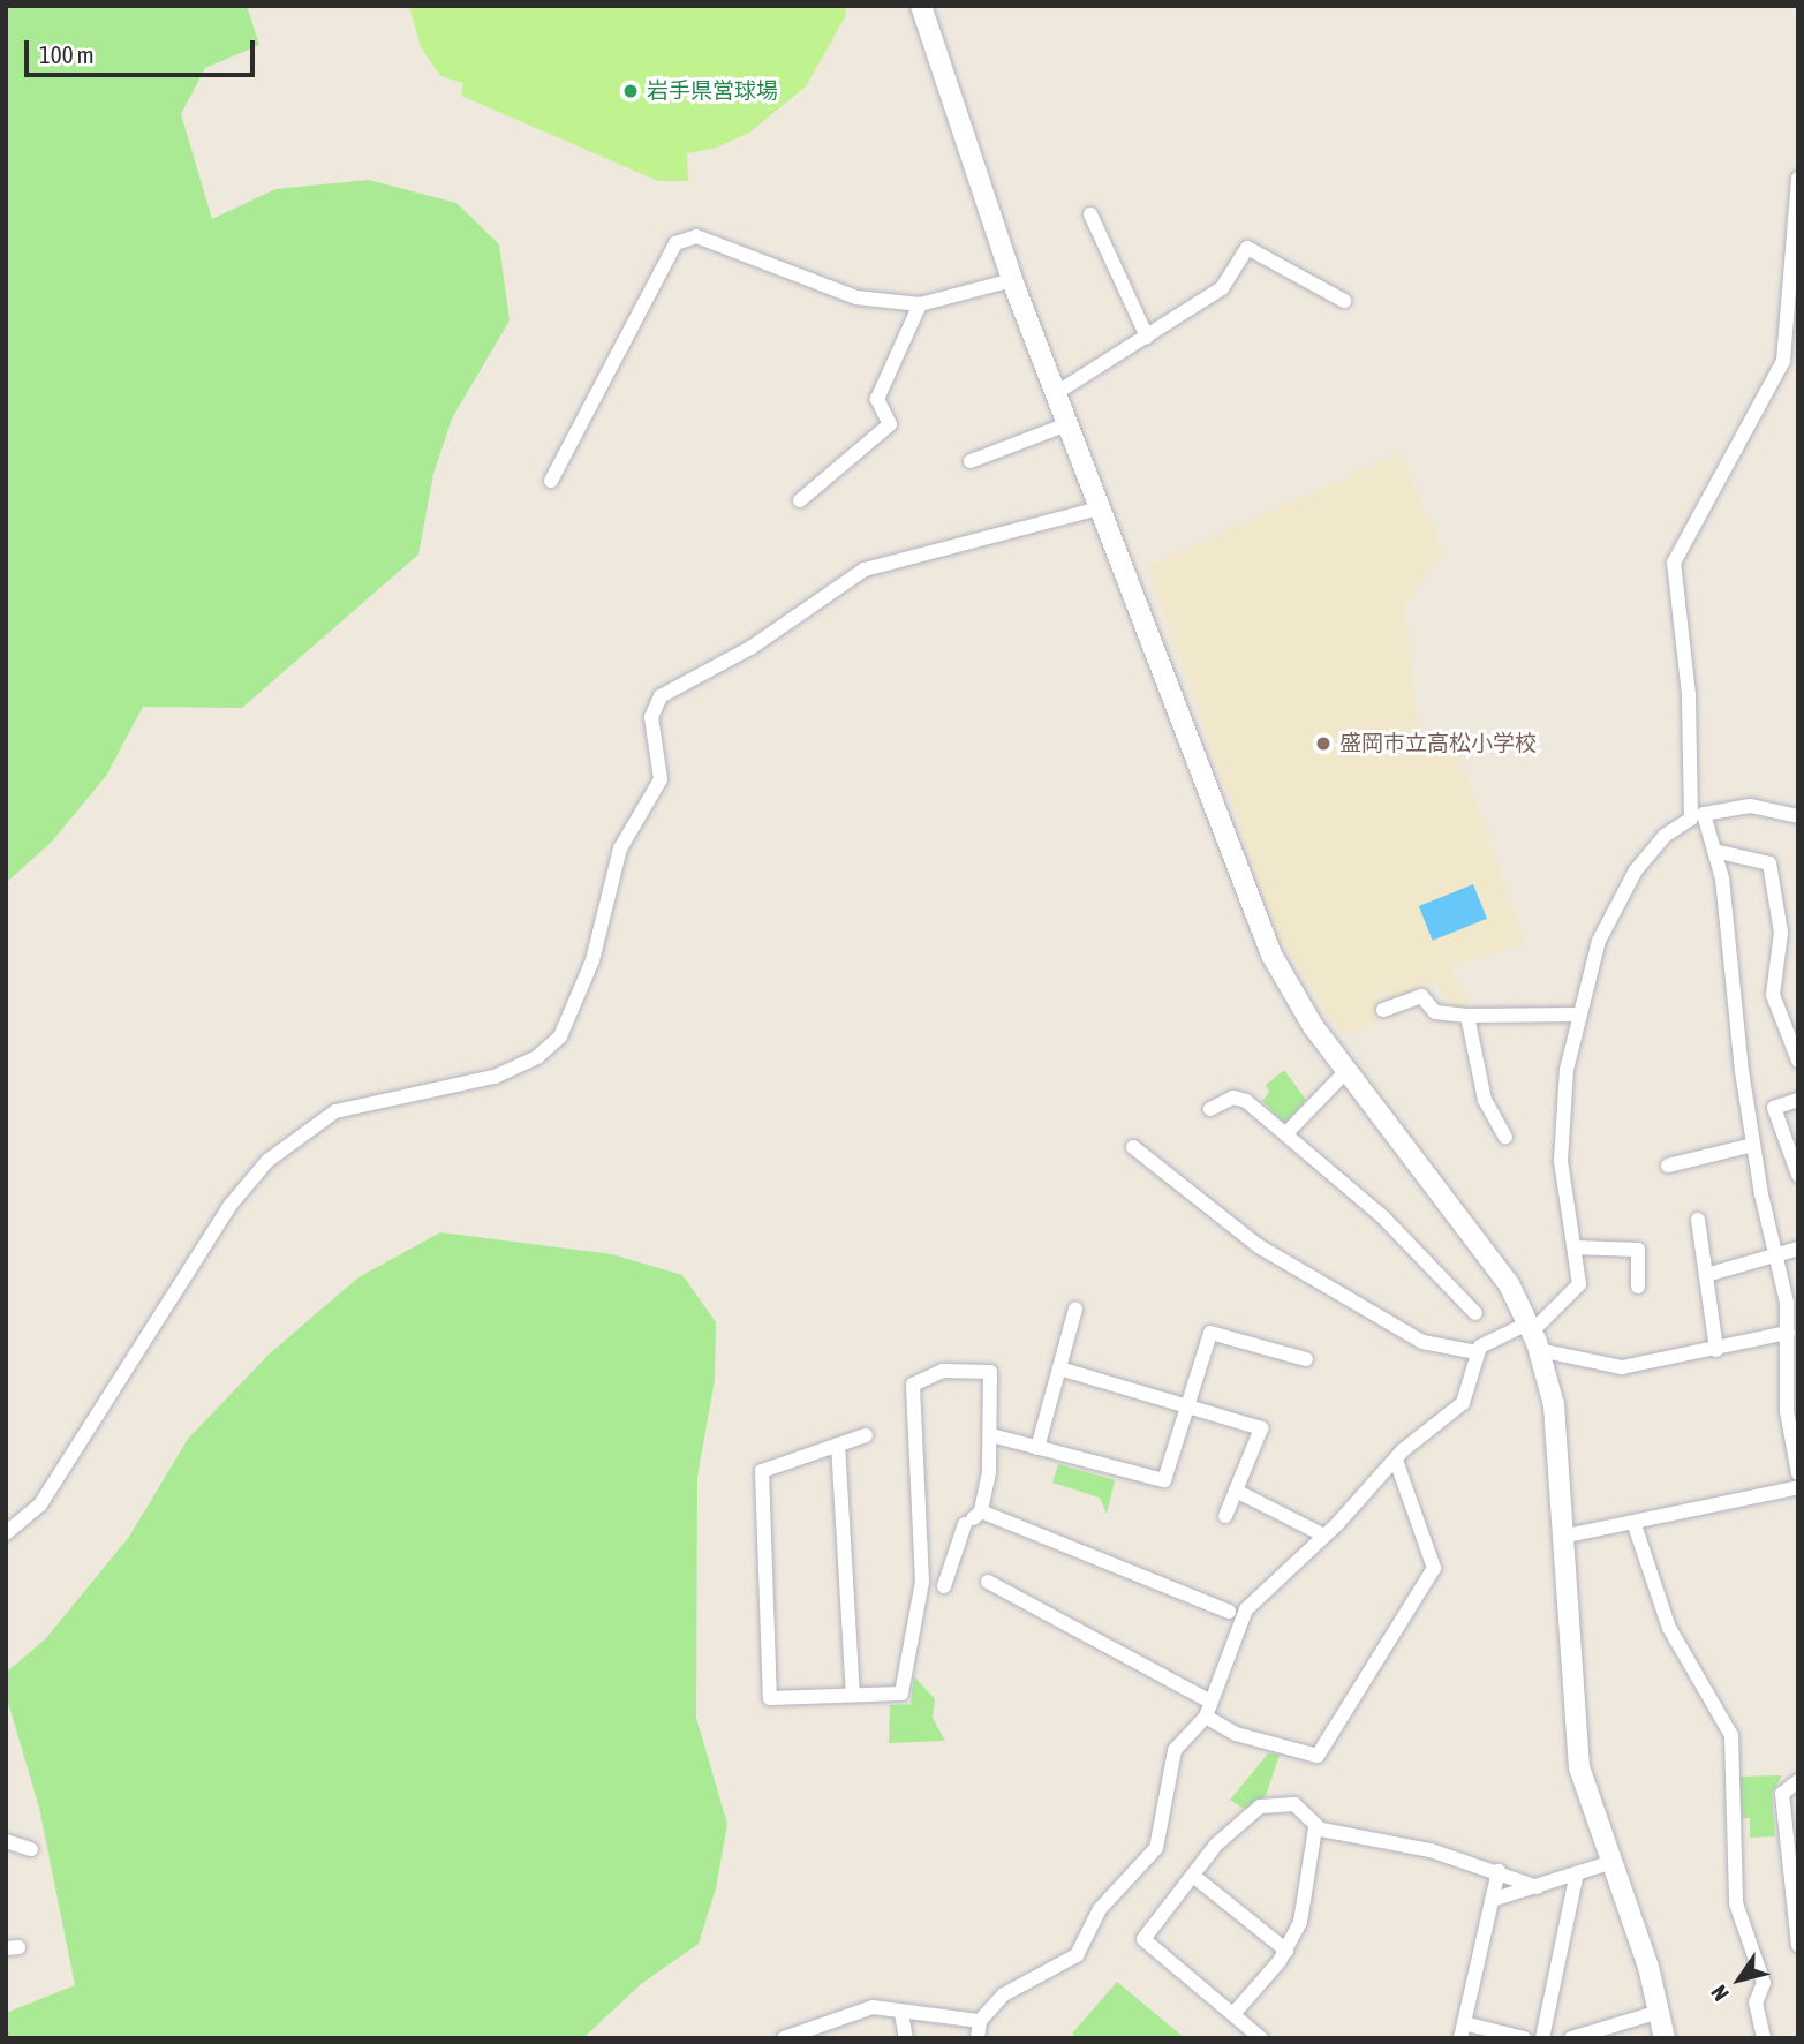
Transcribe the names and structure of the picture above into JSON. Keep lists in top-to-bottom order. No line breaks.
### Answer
{"places":["岩手県営球場","盛岡市立高松小学校"],"scale_bar":"100 m","north":"bottom left"}
